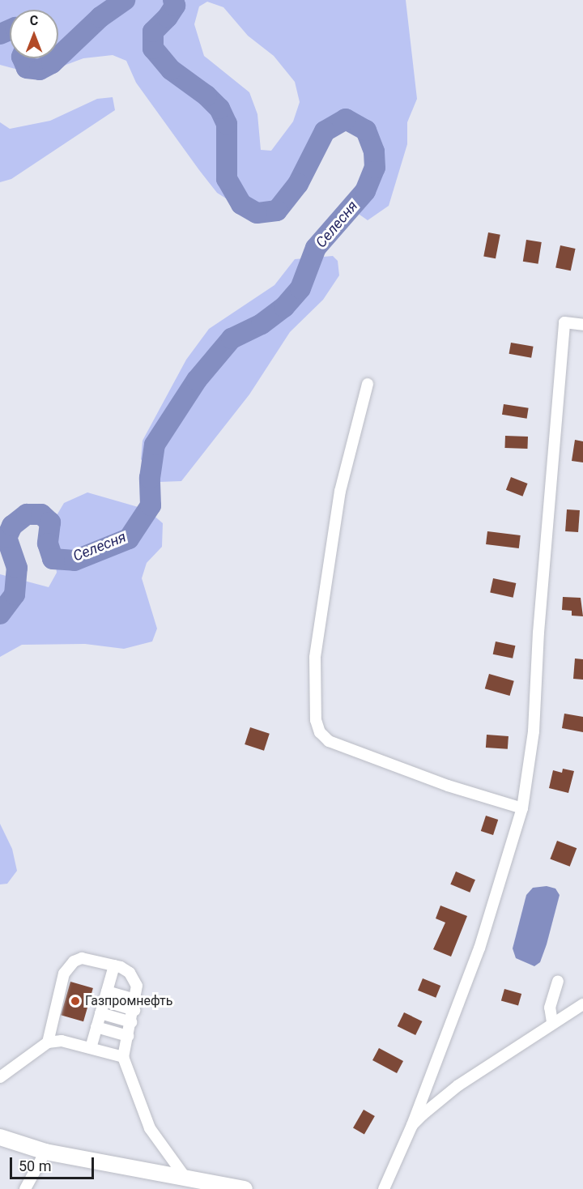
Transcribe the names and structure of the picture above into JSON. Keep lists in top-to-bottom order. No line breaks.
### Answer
{"water":["Селесня"],"places":["Газпромнефть"],"scale_bar":"50 m","north":"top"}
